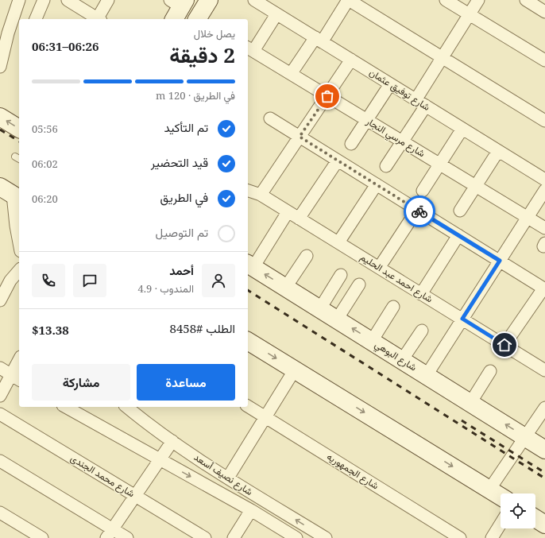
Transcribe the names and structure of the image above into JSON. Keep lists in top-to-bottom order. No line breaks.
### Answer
{"streets":{"street":["شارع توفيق عثمان","شارع مرسي النجار","شارع احمد عبد الحليم","شارع البوهي","شارع الجمهوريه","شارع نصيف أسعد","شارع محمد الجندى"]},"page":{"heading":["2 دقيقة","يصل خلال","06:26–06:31"],"panel":["أحمد","المندوب · 4.9","الطلب #8458","$13.38"],"bar":"في الطريق · 120 m","list":[["تم التأكيد","05:56"],["قيد التحضير","06:02"],["في الطريق","06:20"],"تم التوصيل"],"buttons":["مساعدة","مشاركة"]}}
